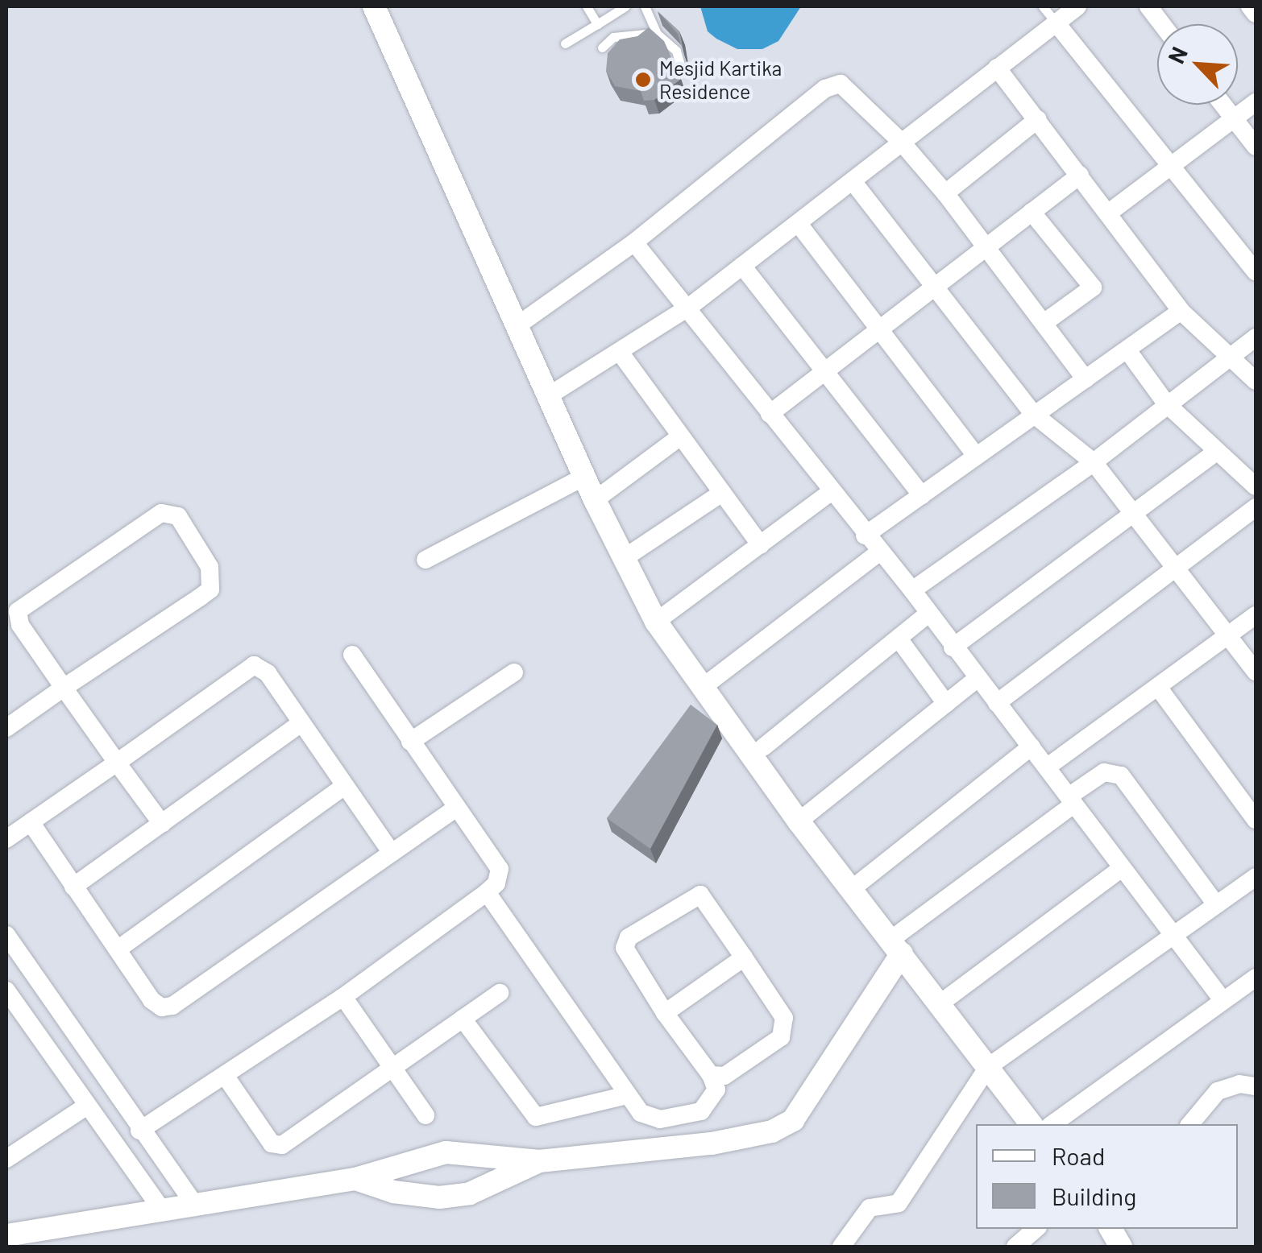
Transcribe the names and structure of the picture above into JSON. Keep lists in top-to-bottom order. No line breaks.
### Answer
{"places":["Mesjid Kartika Residence"],"legend":["Road","Building"],"north":"top left"}
